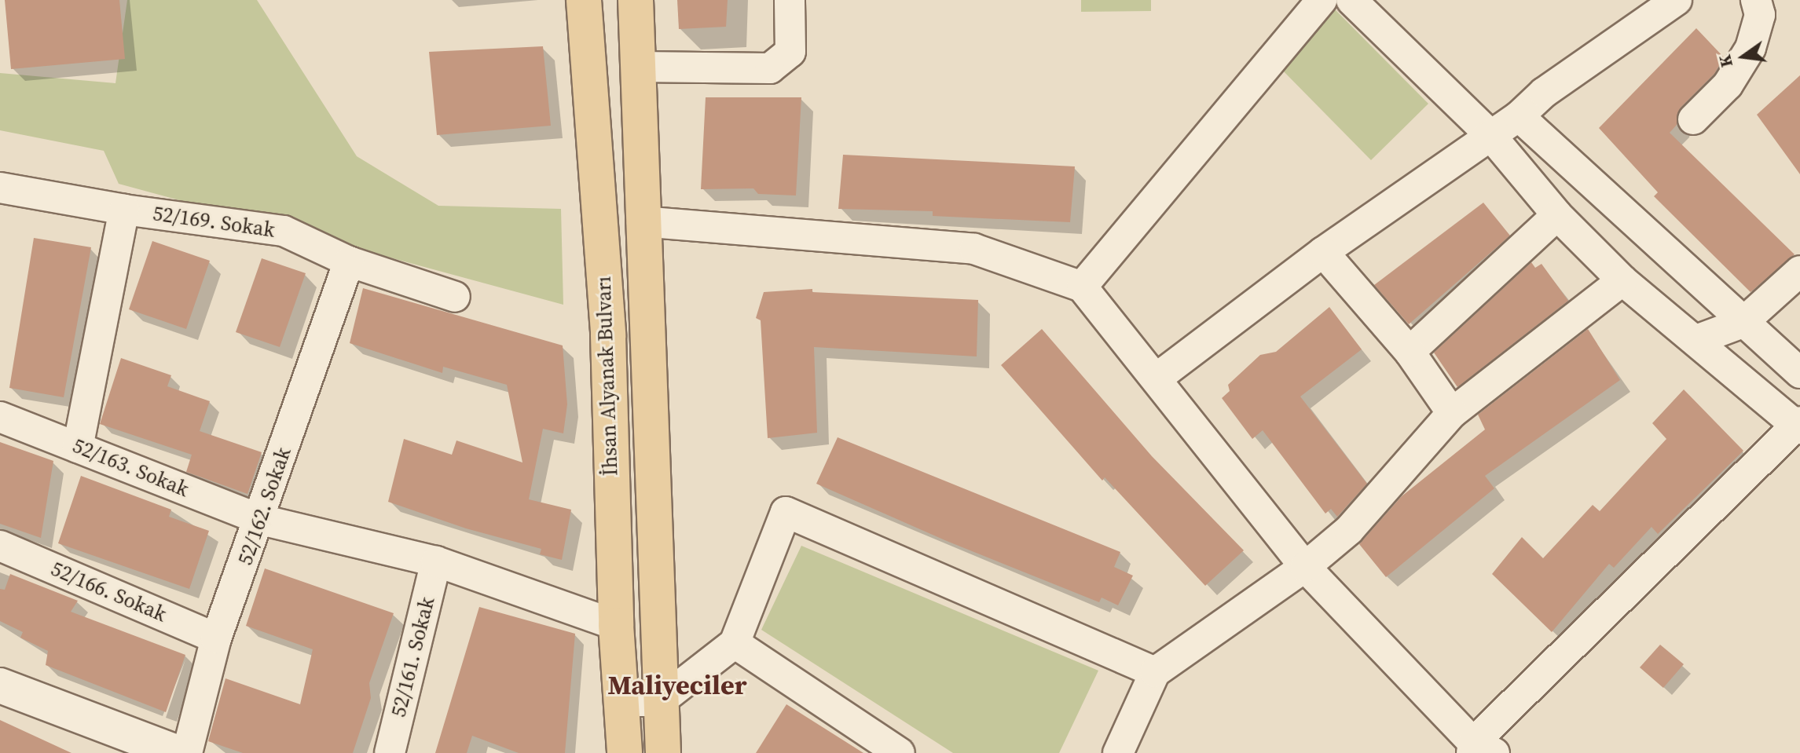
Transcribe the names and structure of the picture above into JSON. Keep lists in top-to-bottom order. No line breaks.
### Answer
{"streets":{"main road":["İhsan Alyanak Bulvarı"],"street":["52/169. Sokak","52/163. Sokak","52/162. Sokak","52/166. Sokak","52/161. Sokak"]},"crossings":[["52/169. Sokak","52/162. Sokak"],["52/163. Sokak","52/162. Sokak"],["52/162. Sokak","52/166. Sokak"]],"districts":["Maliyeciler"],"north":"left"}
